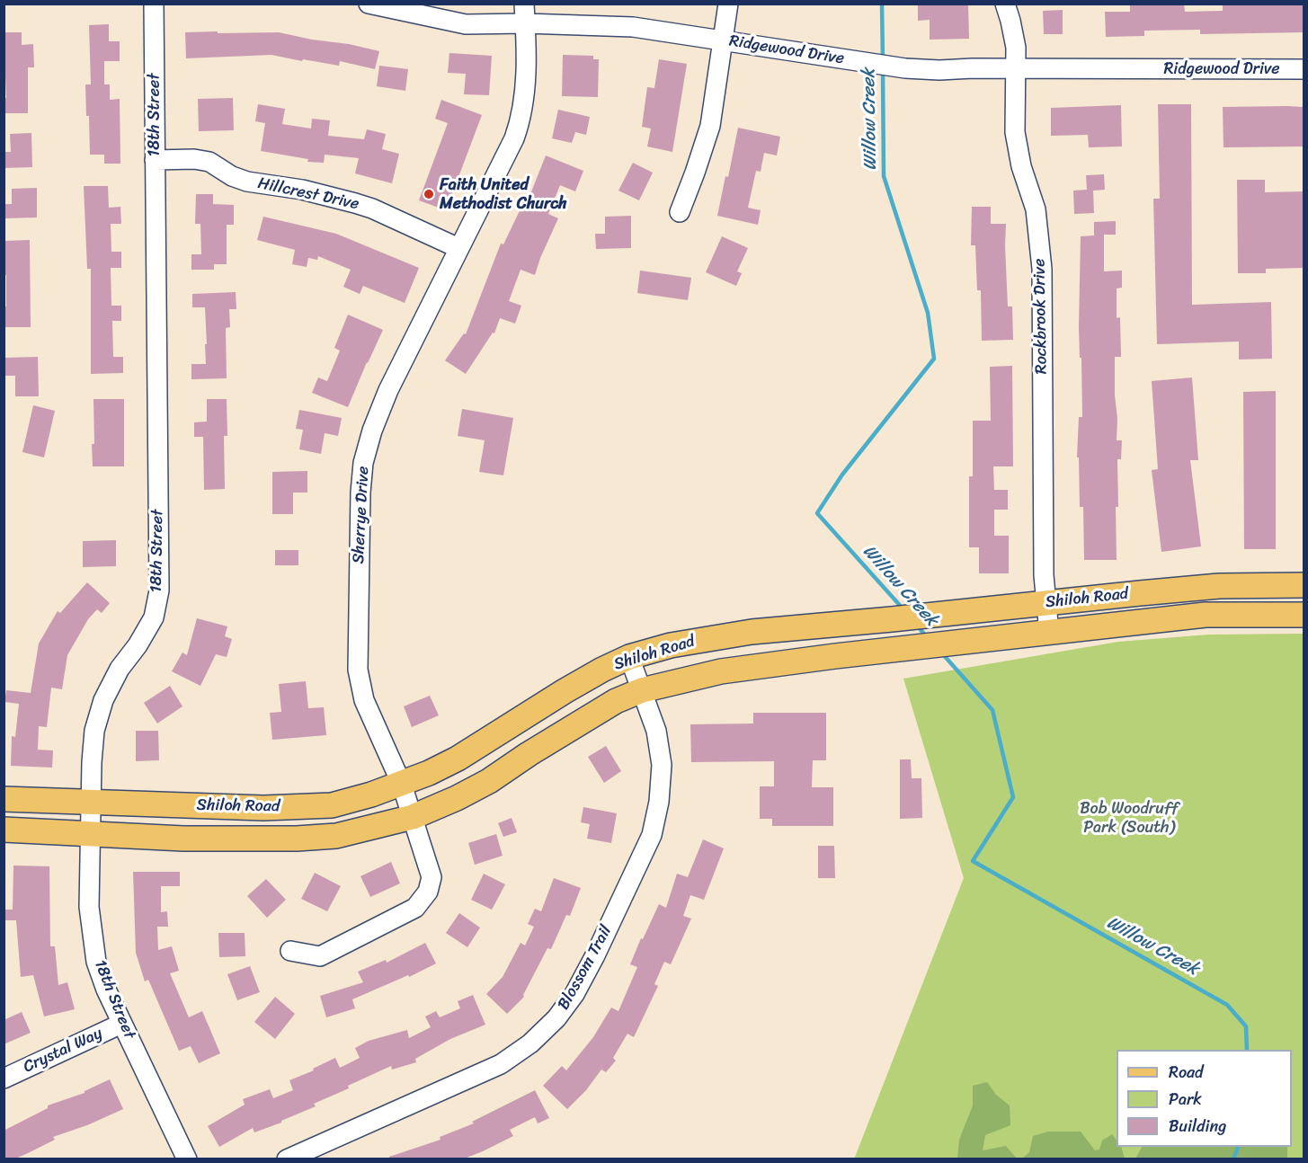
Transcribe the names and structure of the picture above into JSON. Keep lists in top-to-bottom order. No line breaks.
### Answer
{"streets":{"main road":["Shiloh Road"],"street":["Ridgewood Drive","18th Street","Hillcrest Drive","Rockbrook Drive","Sherrye Drive","Blossom Trail","Crystal Way"]},"crossings":[["Ridgewood Drive","Rockbrook Drive"],["Ridgewood Drive","Sherrye Drive"],["18th Street","Hillcrest Drive"],["18th Street","Shiloh Road"],["18th Street","Crystal Way"],["Hillcrest Drive","Sherrye Drive"],["Rockbrook Drive","Shiloh Road"],["Sherrye Drive","Shiloh Road"],["Shiloh Road","Blossom Trail"]],"water":["Willow Creek"],"parks":["Bob Woodruff Park (South)"],"places":["Faith United Methodist Church"],"legend":["Road","Park","Building"]}
